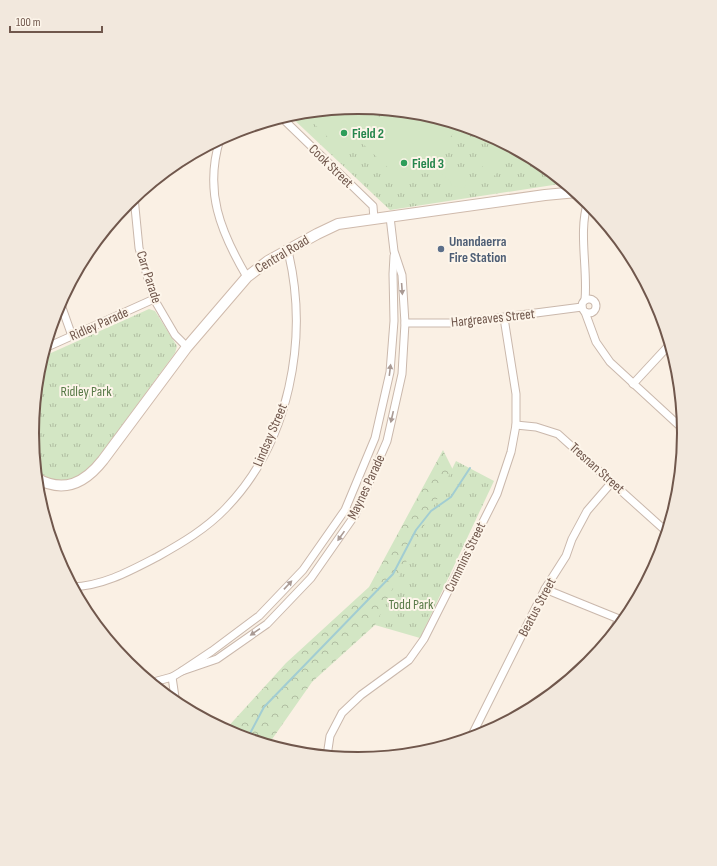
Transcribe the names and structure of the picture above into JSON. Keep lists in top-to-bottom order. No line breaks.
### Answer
{"streets":{"main road":["Central Road"],"street":["Cook Street","Carr Parade","Hargreaves Street","Ridley Parade","Lindsay Street","Tresnan Street","Maynes Parade","Cummins Street","Beatus Street"]},"crossings":[["Cook Street","Central Road"],["Central Road","Carr Parade"],["Central Road","Lindsay Street"],["Central Road","Maynes Parade"],["Carr Parade","Ridley Parade"],["Hargreaves Street","Maynes Parade"],["Hargreaves Street","Cummins Street"],["Tresnan Street","Cummins Street"],["Tresnan Street","Beatus Street"]],"parks":["Ridley Park","Todd Park"],"places":["Field 2","Field 3","Unandaerra Fire Station"],"scale_bar":"100 m"}
